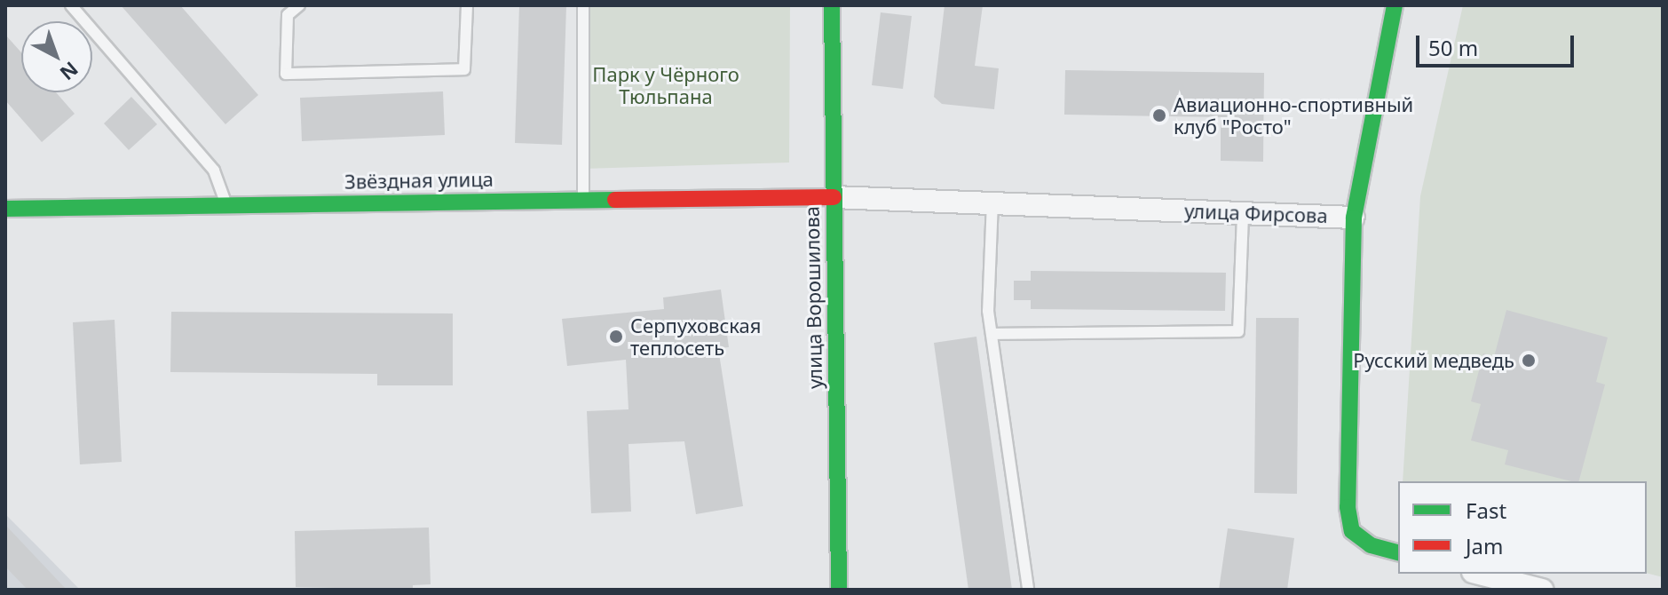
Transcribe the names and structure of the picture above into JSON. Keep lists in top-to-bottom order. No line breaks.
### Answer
{"streets":{"main road":["Звёздная улица","улица Фирсова","улица Ворошилова"]},"crossings":[["Звёздная улица","улица Фирсова"],["Звёздная улица","улица Ворошилова"],["улица Фирсова","улица Ворошилова"]],"parks":["Парк у Чёрного Тюльпана"],"places":["Авиационно-спортивный клуб \"Росто\"","Серпуховская теплосеть","Русский медведь"],"legend":["Fast","Jam"],"scale_bar":"50 m","north":"bottom right"}
